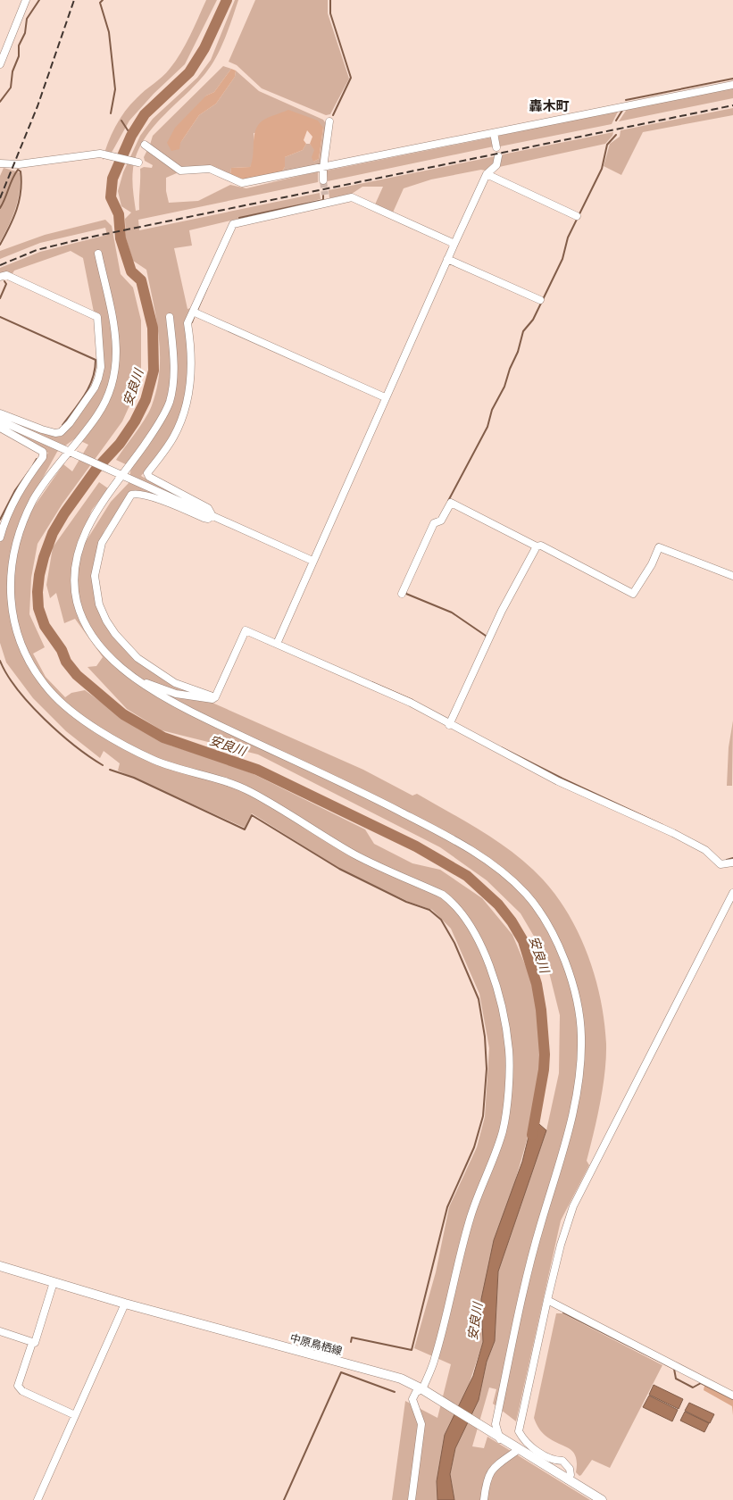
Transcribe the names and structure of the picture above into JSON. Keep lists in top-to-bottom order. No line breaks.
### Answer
{"streets":{"main road":["中原鳥栖線"]},"districts":["轟木町"],"water":["安良川"]}
